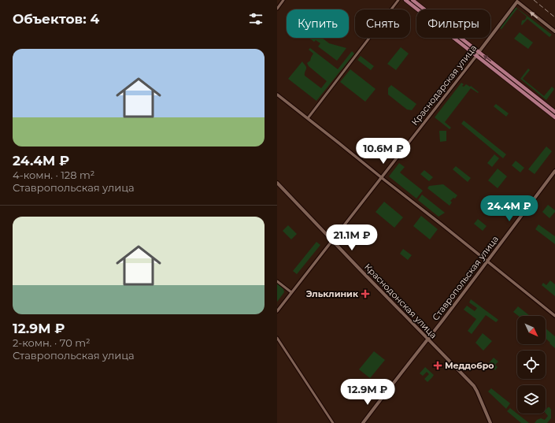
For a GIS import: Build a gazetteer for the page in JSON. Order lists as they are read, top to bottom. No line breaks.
{"streets":{"main road":["Краснодарская улица","Ставропольская улица","Краснодонская улица"]},"crossings":[["Краснодарская улица","Краснодонская улица"],["Ставропольская улица","Краснодонская улица"]],"places":{"health":["Эльклиник","Меддобро"]},"north":"bottom right","page":{"heading":"Объектов: 4","chip":["Купить","Снять","Фильтры"],"list":[{"name":"24.4M ₽","note":"4-комн. · 128 m² · Ставропольская улица"},{"name":"12.9M ₽","note":"2-комн. · 70 m² · Ставропольская улица"}],"price":["10.6M ₽","24.4M ₽","21.1M ₽","12.9M ₽"]}}
